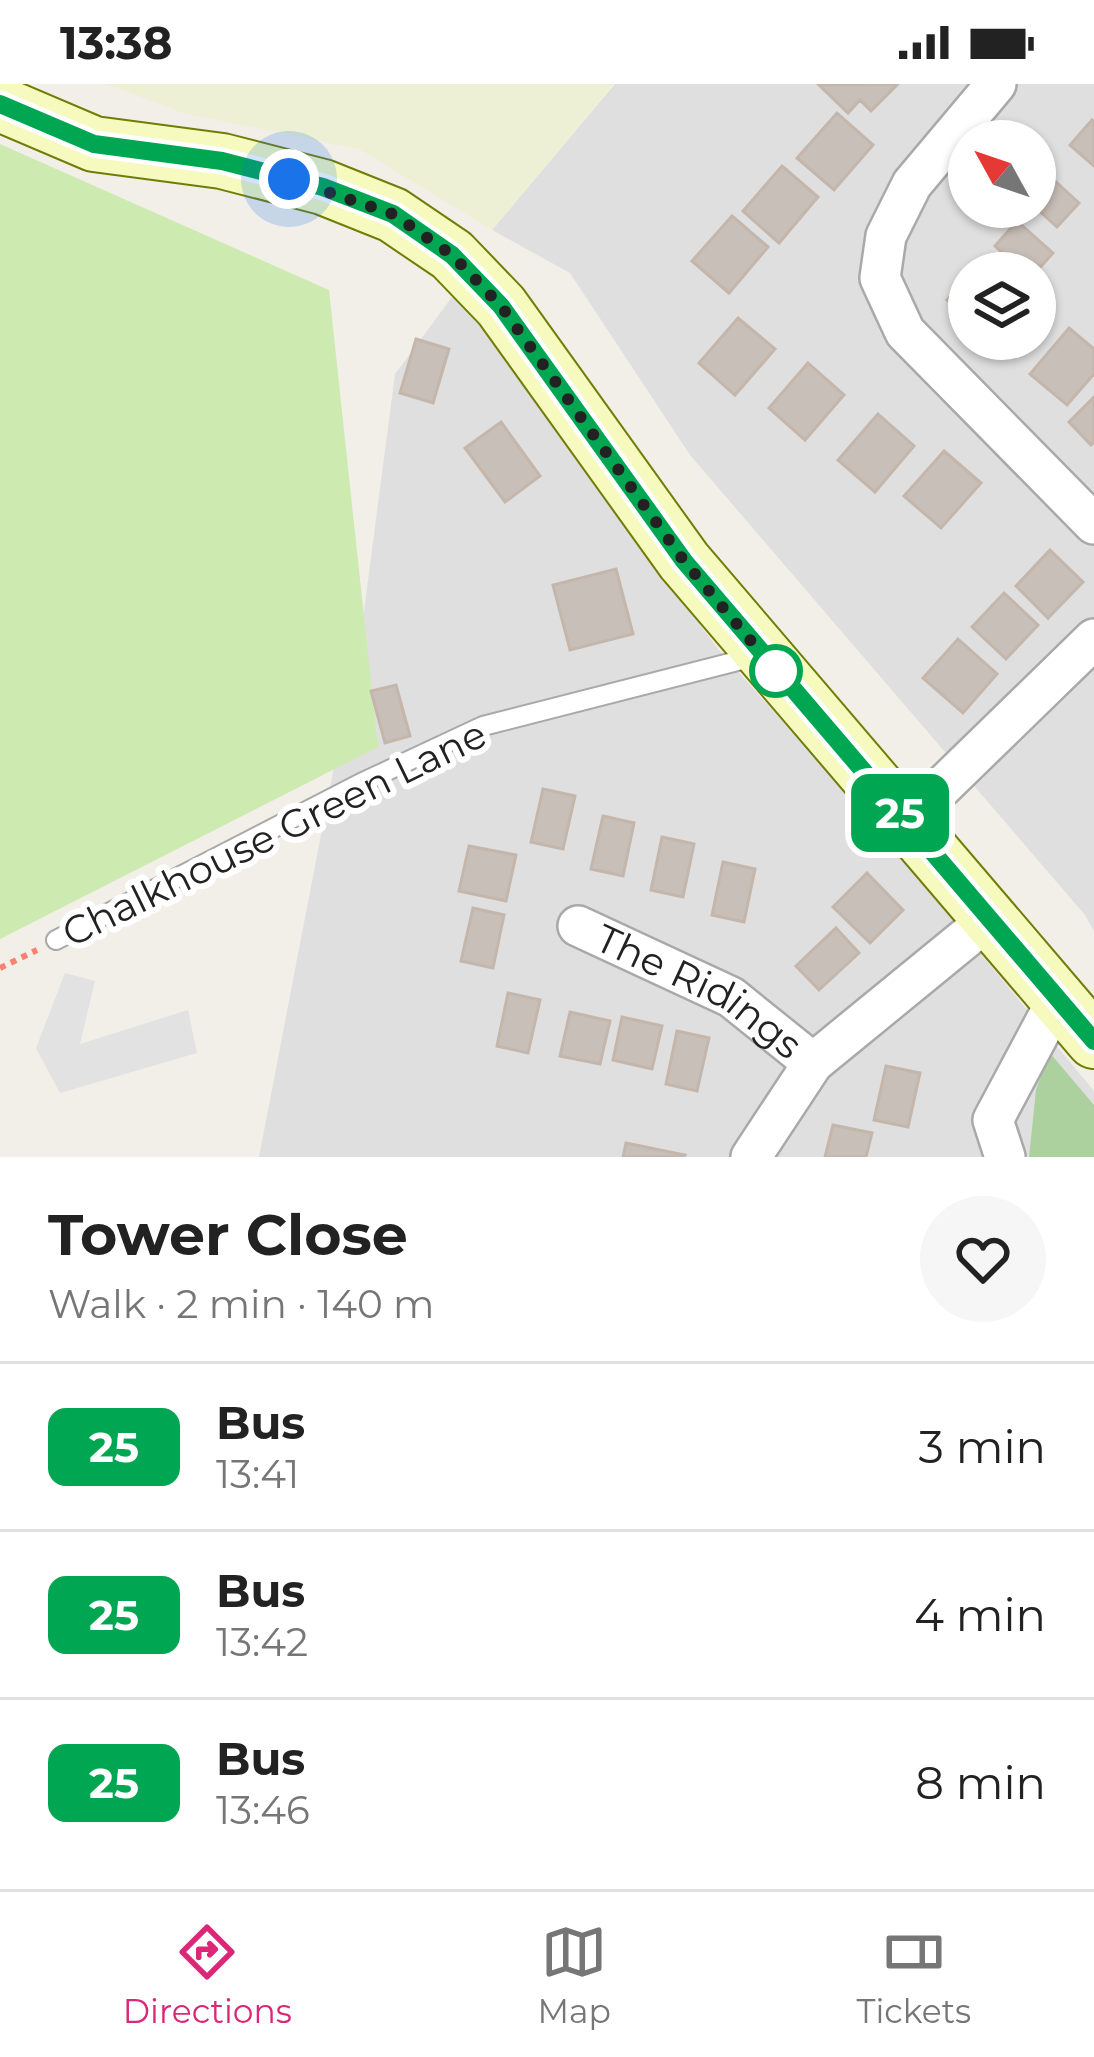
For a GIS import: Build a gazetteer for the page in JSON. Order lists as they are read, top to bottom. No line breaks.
{"streets":{"street":["The Ridings"],"lane":["Chalkhouse Green Lane"]},"lines":["bus line 25"],"north":"top left","page":{"status":"13:38","on_map":"25","heading":["Tower Close","Walk · 2 min · 140 m"],"list":[{"mark":"25","name":"Bus","note":"13:41","value":"3 min"},{"mark":"25","name":"Bus","note":"13:42","value":"4 min"},{"mark":"25","name":"Bus","note":"13:46","value":"8 min"}],"tabs":["Directions","Map","Tickets"]}}
